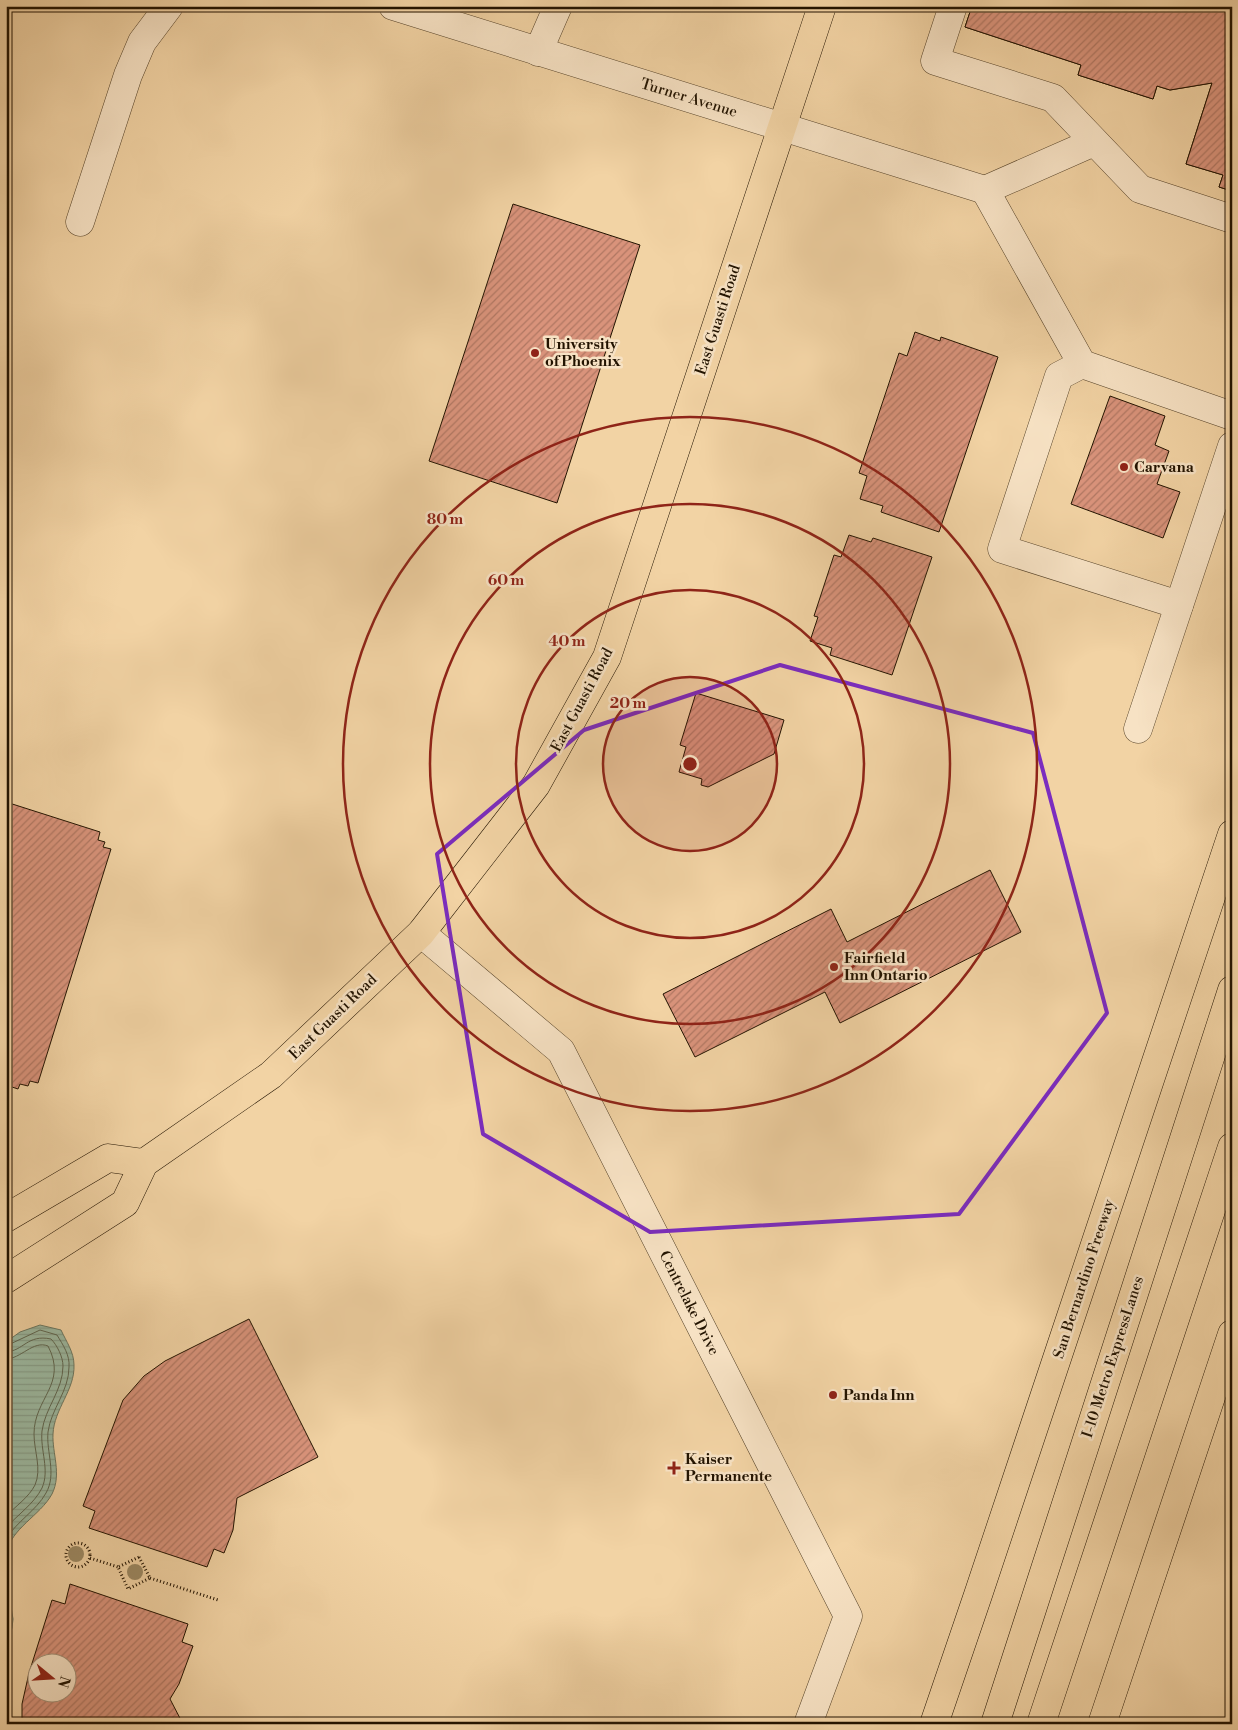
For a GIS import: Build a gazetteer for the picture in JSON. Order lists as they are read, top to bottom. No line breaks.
{"streets":{"main road":["East Guasti Road","San Bernardino Freeway","I-10 Metro ExpressLanes"],"street":["Turner Avenue","Centrelake Drive"]},"crossings":[["Turner Avenue","East Guasti Road"],["East Guasti Road","Centrelake Drive"]],"places":{"other":["University of Phoenix","Carvana","Fairfield Inn Ontario","Panda Inn"],"health":["Kaiser Permanente"]},"north":"right","rings":["80 m","60 m","40 m","20 m"]}
